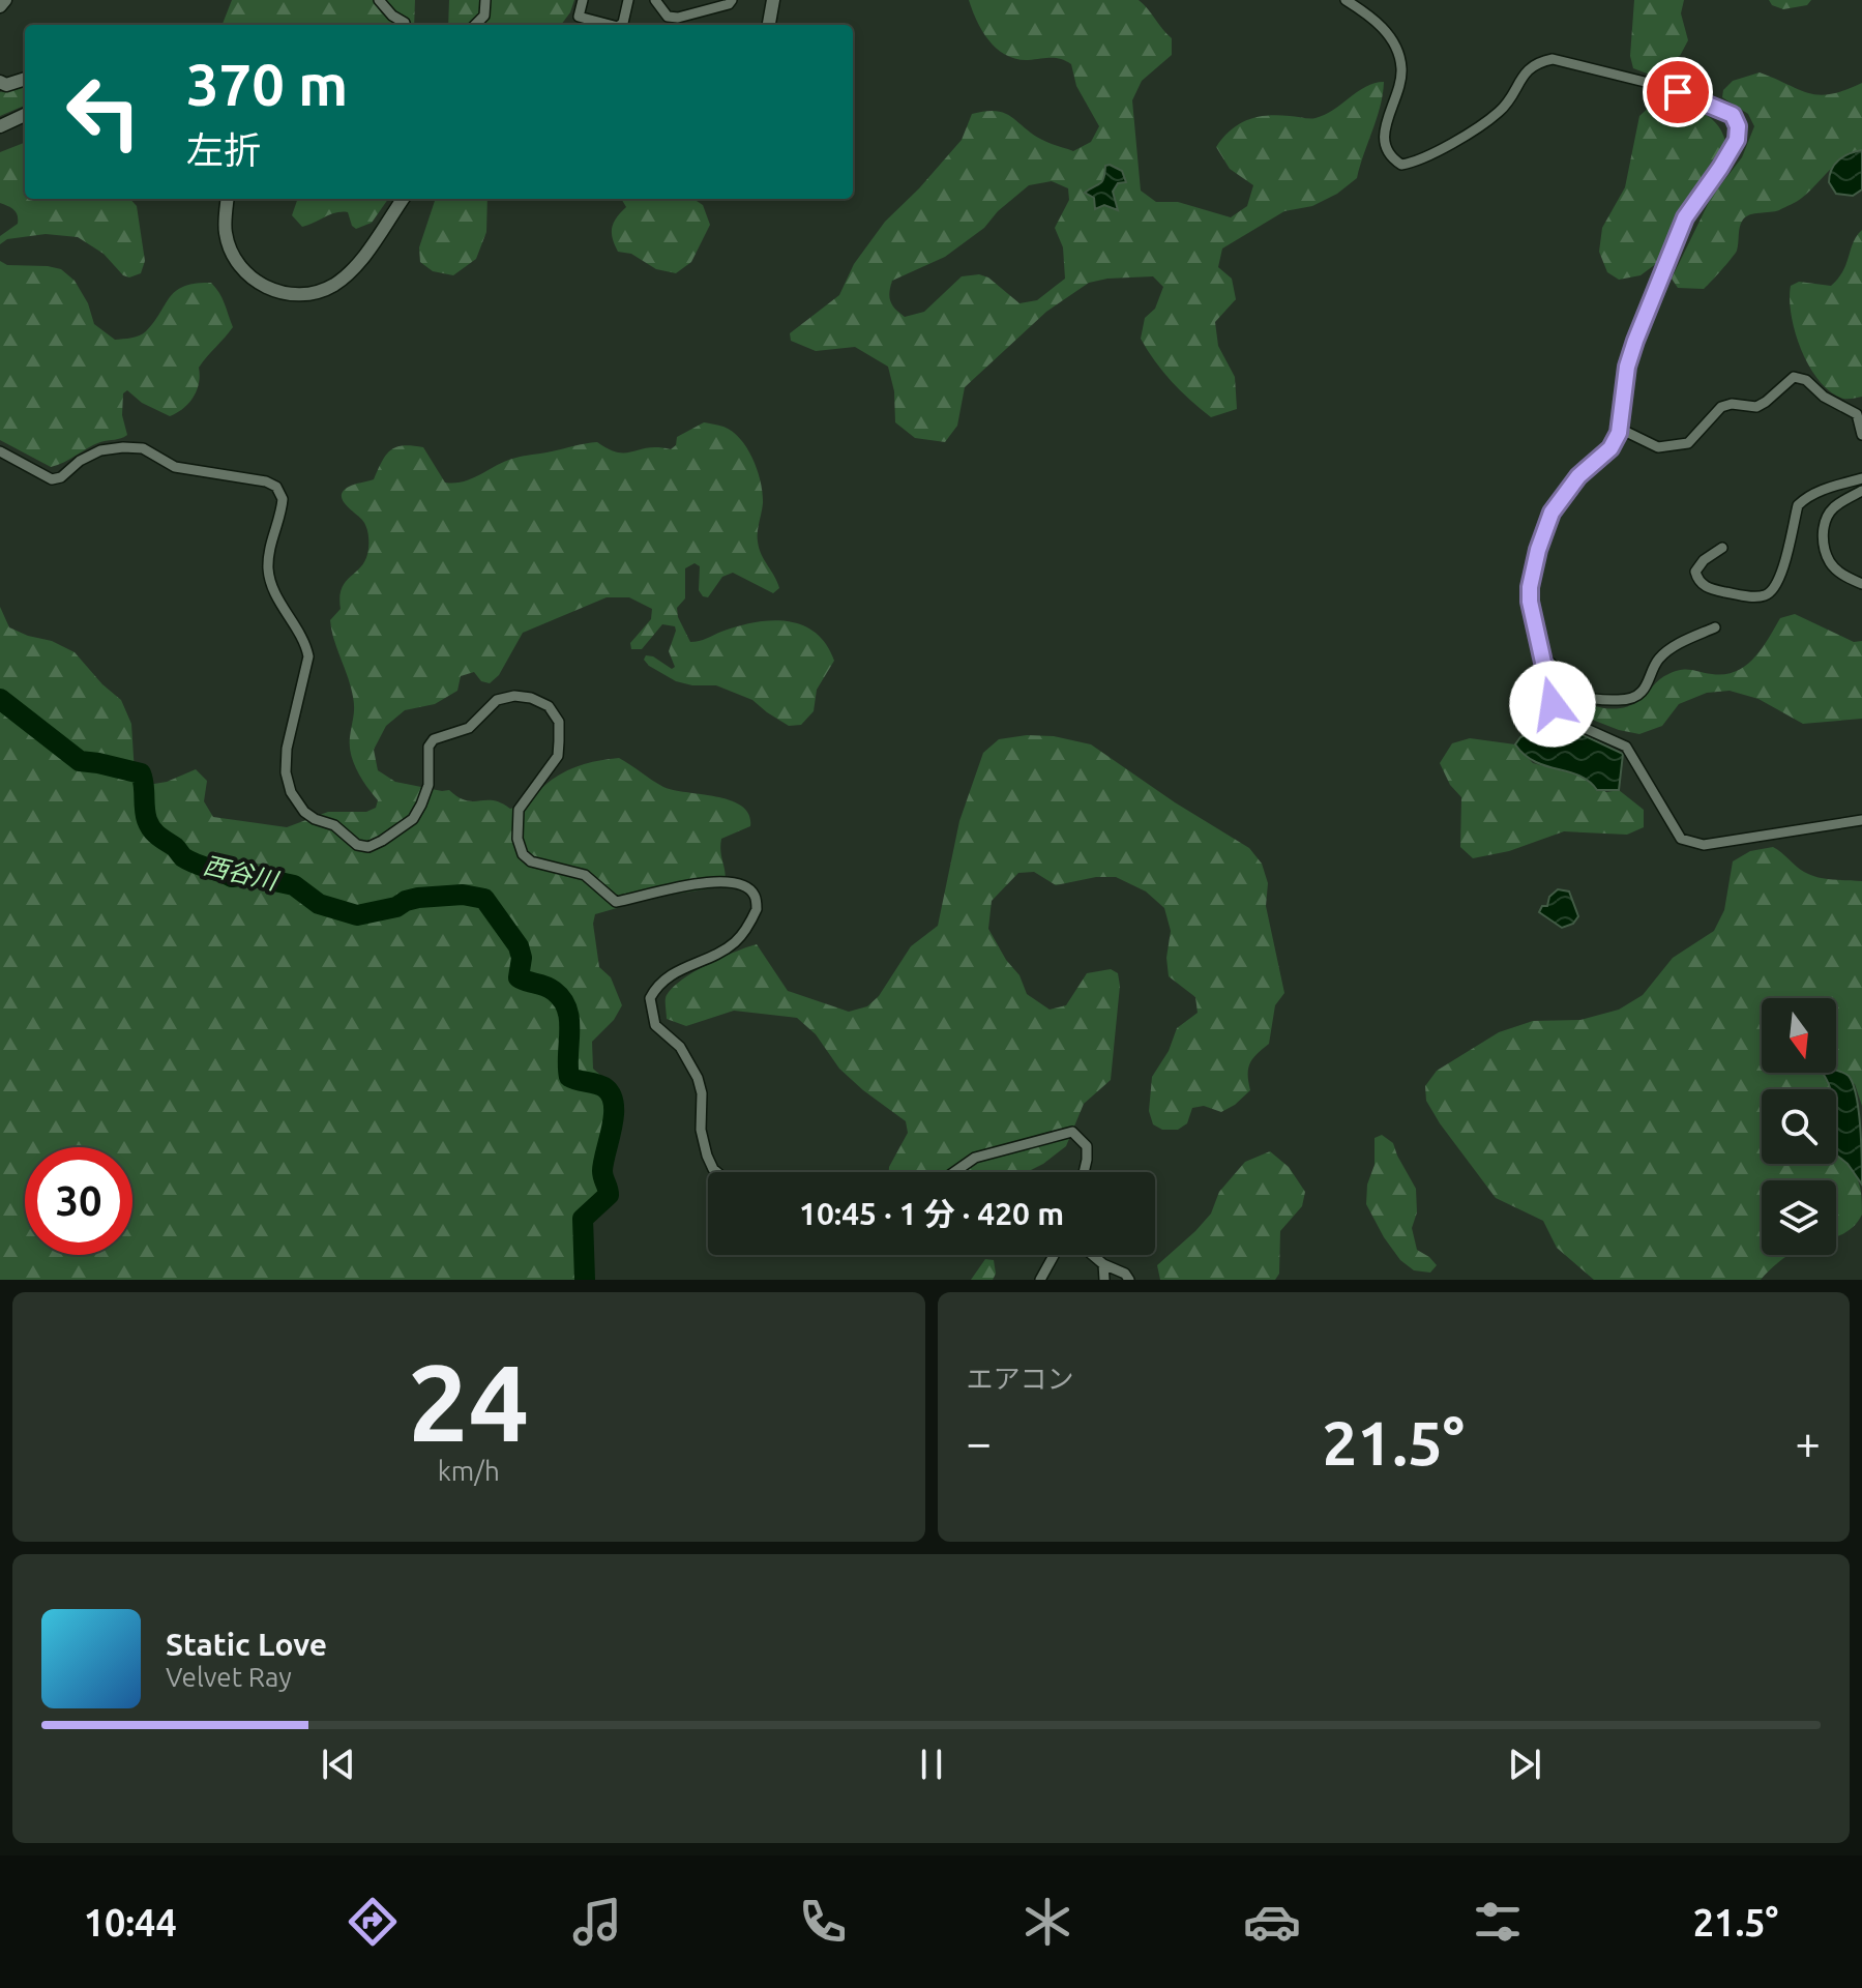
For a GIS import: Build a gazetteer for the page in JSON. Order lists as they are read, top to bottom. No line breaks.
{"water":["西谷川"],"north":"bottom","page":{"turn":["370 m","左折"],"limit":"30","trip":"10:45 · 1 分 · 420 m","tile":[["24","km/h"],"エアコン"],"heat":["−","21.5°","+"],"song":["Static Love","Velvet Ray"],"tabs":["10:44","21.5°"]}}
